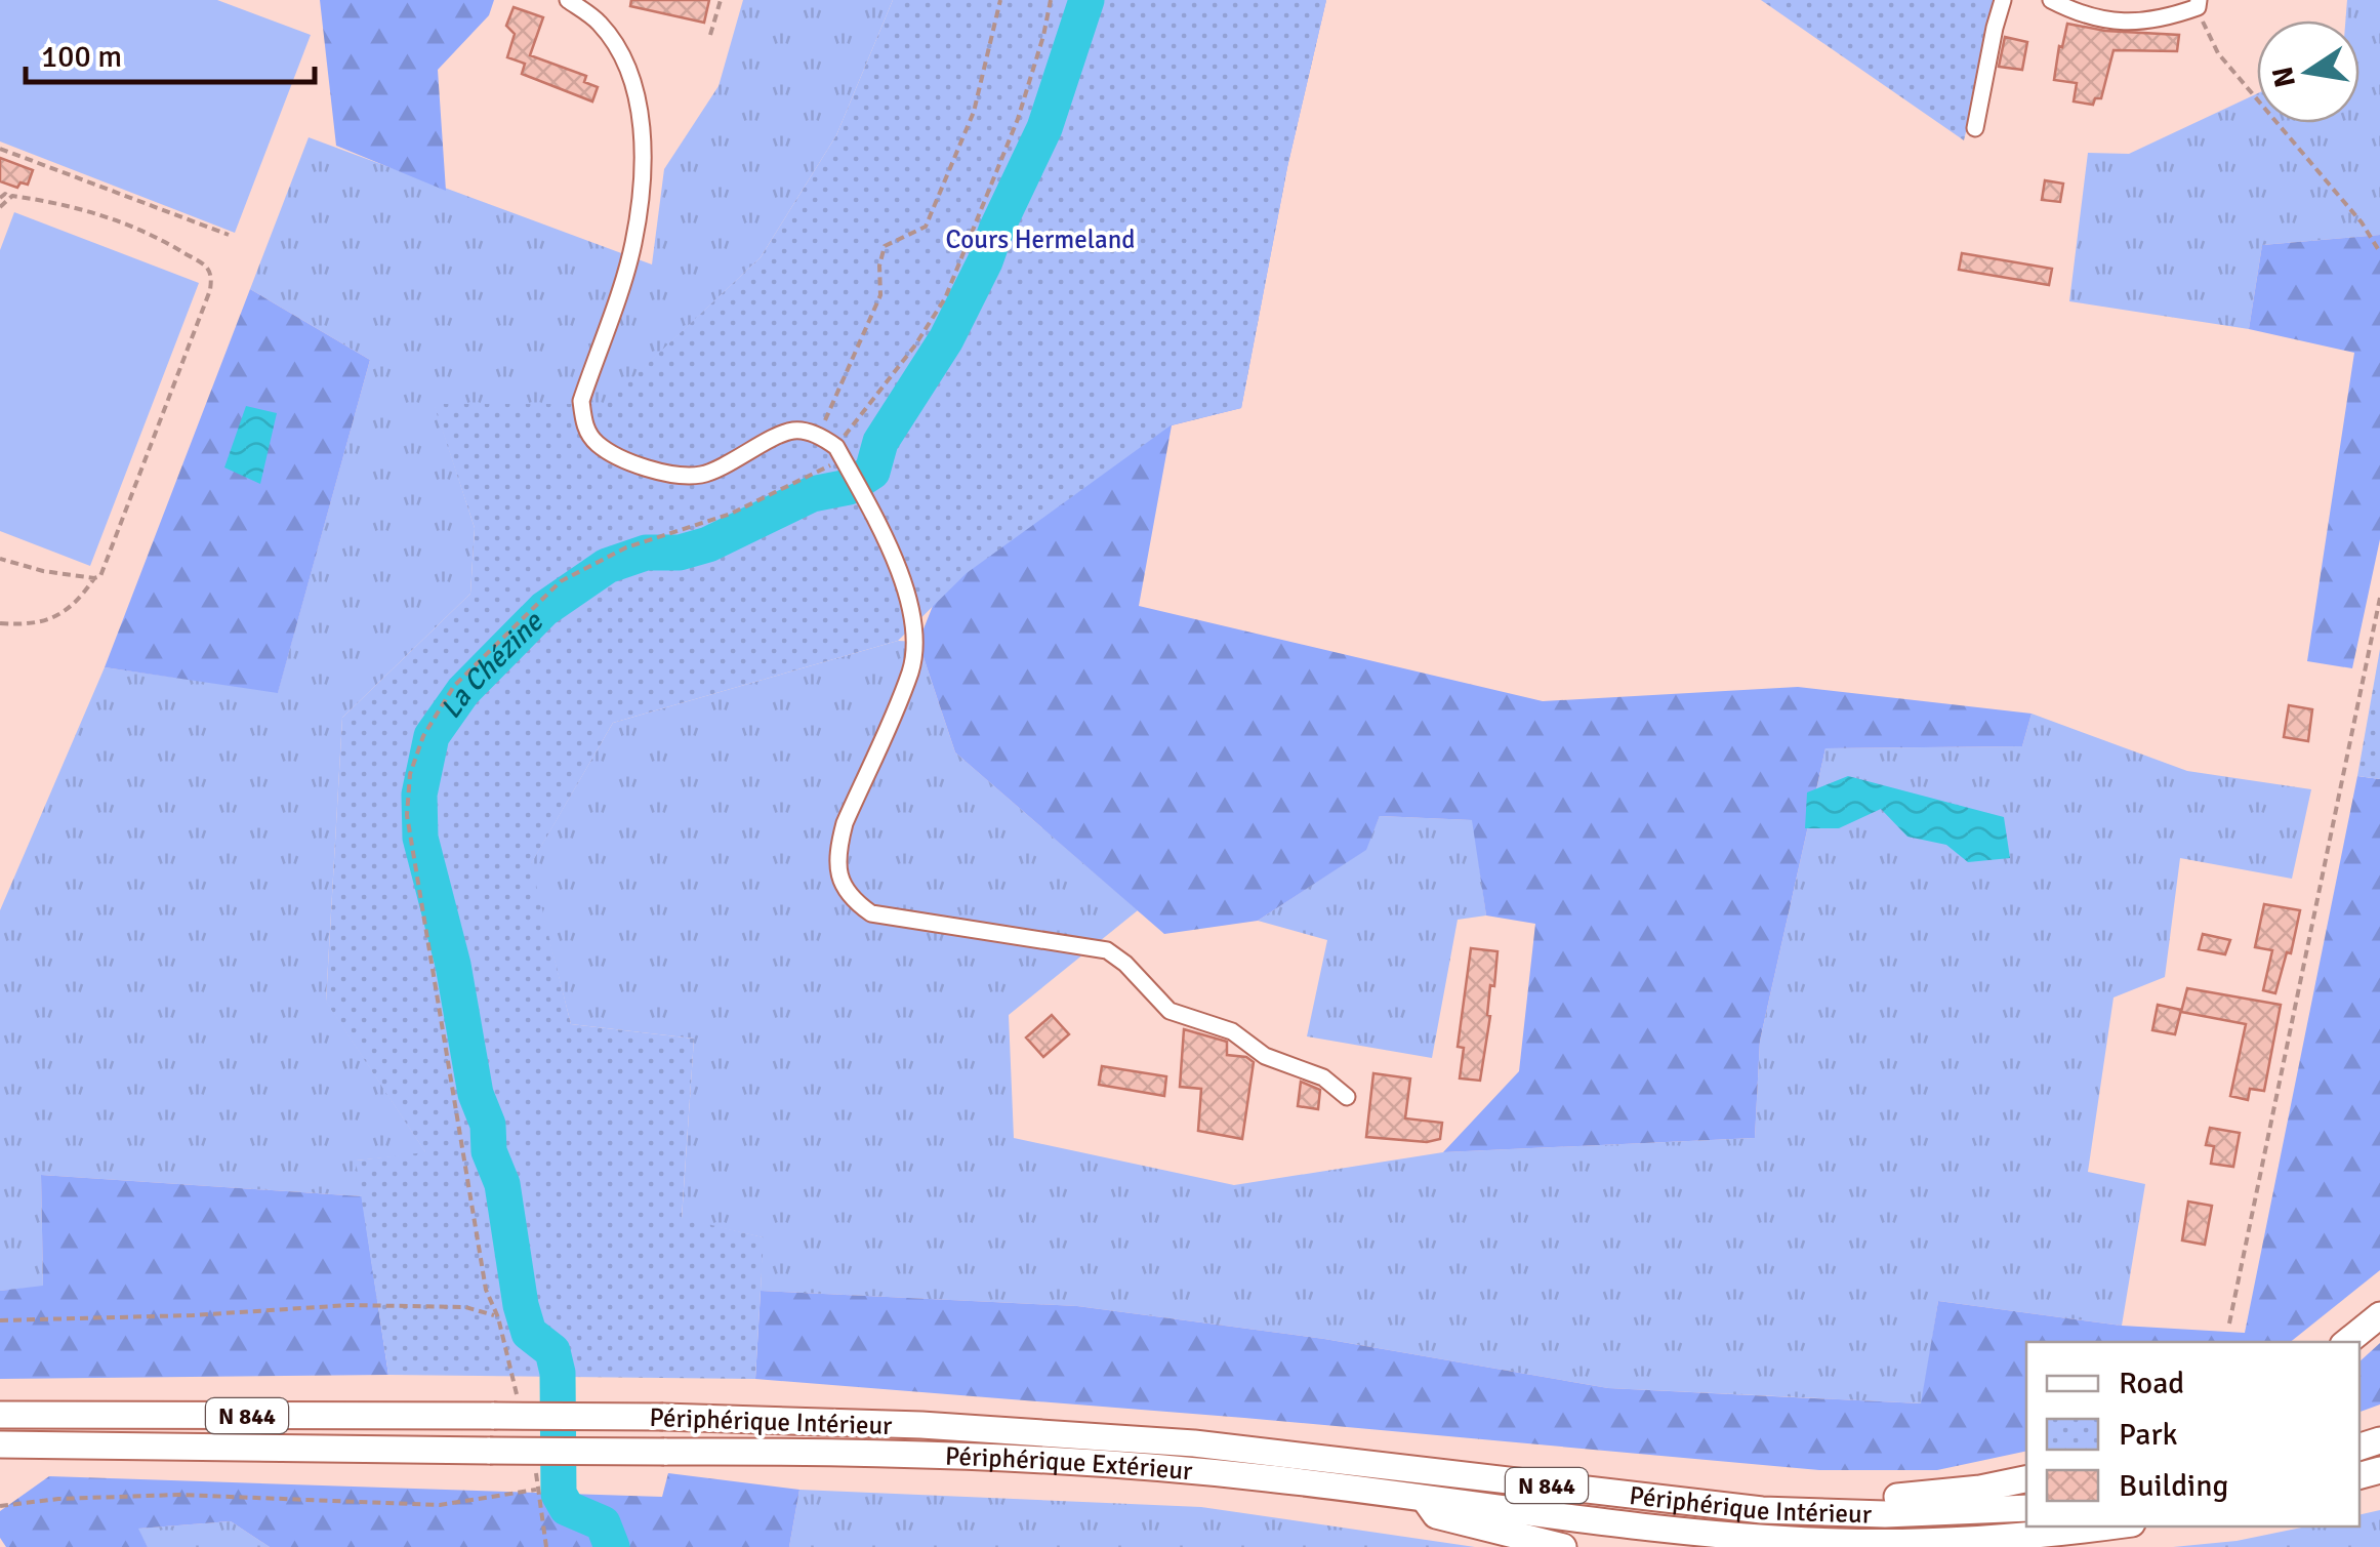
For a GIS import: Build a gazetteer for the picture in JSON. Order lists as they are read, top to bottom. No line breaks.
{"streets":{"highway":["N 844","Périphérique Intérieur","Périphérique Extérieur"]},"water":["La Chézine"],"parks":["Cours Hermeland"],"legend":["Road","Park","Building"],"scale_bar":"100 m","north":"left"}
